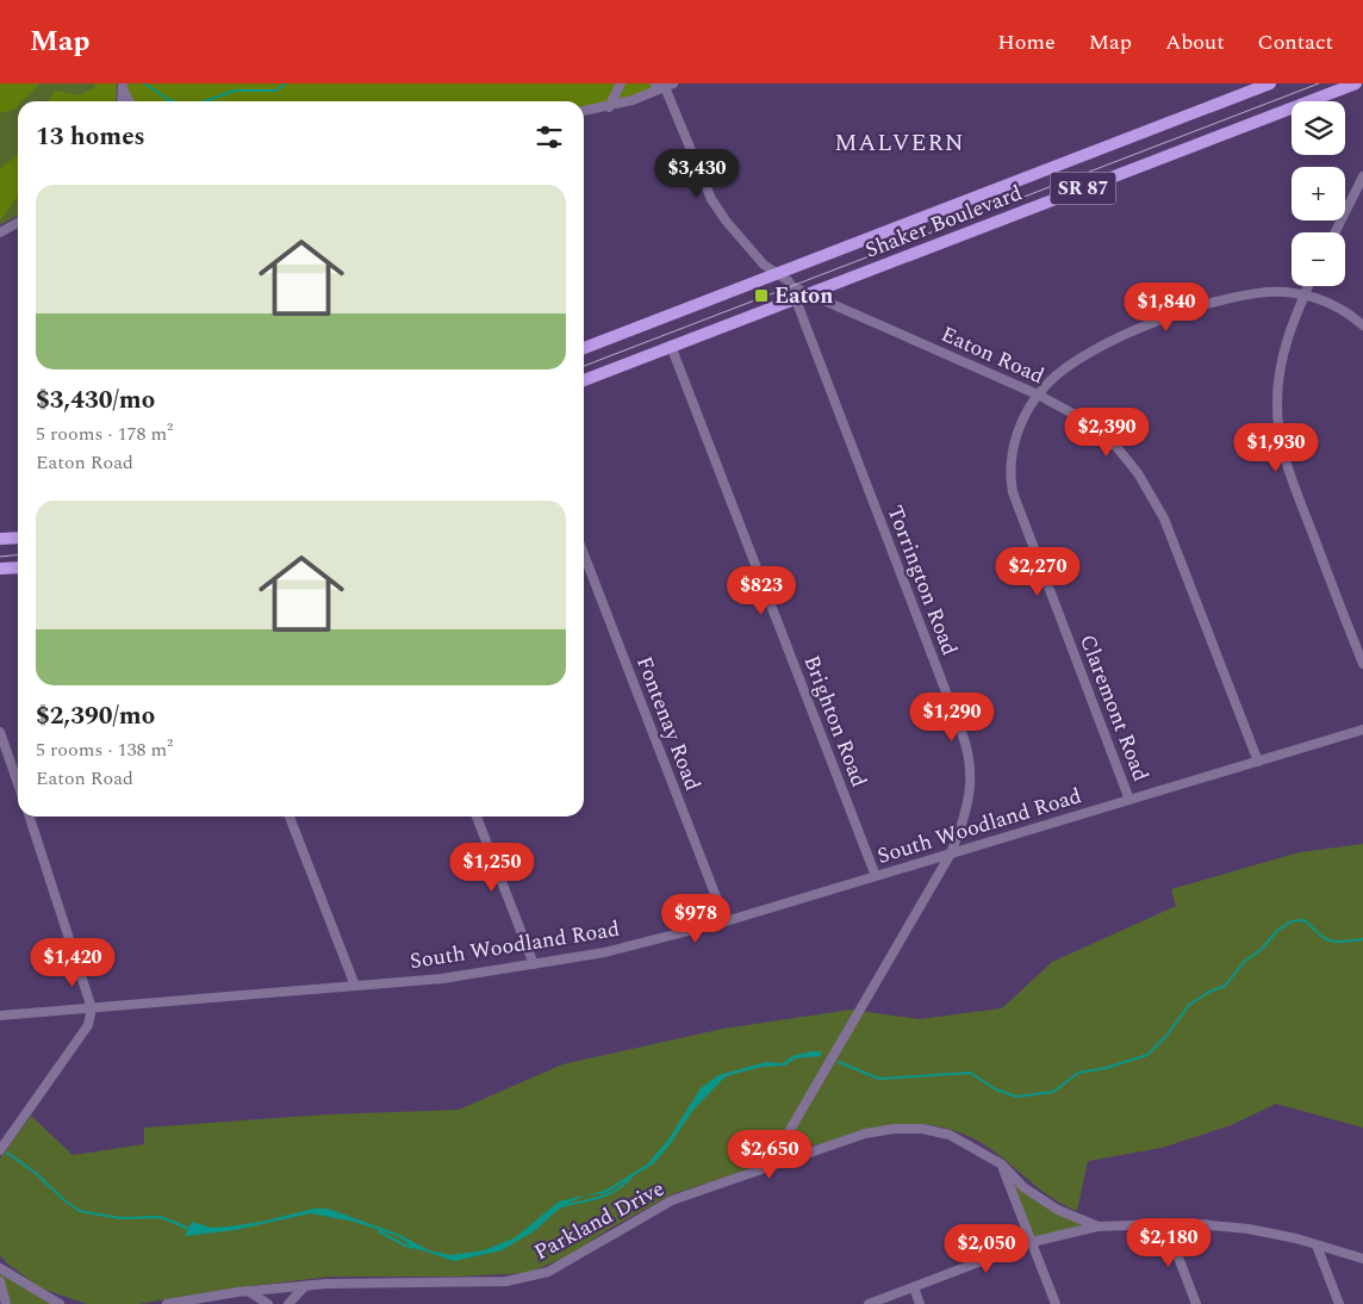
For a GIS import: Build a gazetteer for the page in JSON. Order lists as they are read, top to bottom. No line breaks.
{"streets":{"main road":["SR 87","Shaker Boulevard"],"street":["Eaton Road","Torrington Road","Claremont Road","Brighton Road","Fontenay Road","South Woodland Road","Parkland Drive"]},"crossings":[["Shaker Boulevard","Eaton Road"],["Shaker Boulevard","Torrington Road"],["Shaker Boulevard","Brighton Road"],["Eaton Road","Torrington Road"],["Eaton Road","Claremont Road"],["Eaton Road","South Woodland Road"],["Torrington Road","South Woodland Road"],["Torrington Road","Parkland Drive"],["Claremont Road","South Woodland Road"],["Brighton Road","South Woodland Road"],["Fontenay Road","South Woodland Road"]],"districts":["MALVERN"],"places":{"transit":["Eaton"]},"page":{"header":"Map","nav":["Home","Map","About","Contact"],"map_buttons":["+","−"],"heading":"13 homes","price":["$3,430","$1,840","$2,390","$1,930","$2,270","$823","$1,290","$1,250","$978","$1,420","$2,650","$2,180","$2,050"],"list":[{"name":"$3,430/mo","note":"5 rooms · 178 m² · Eaton Road"},{"name":"$2,390/mo","note":"5 rooms · 138 m² · Eaton Road"}]}}
